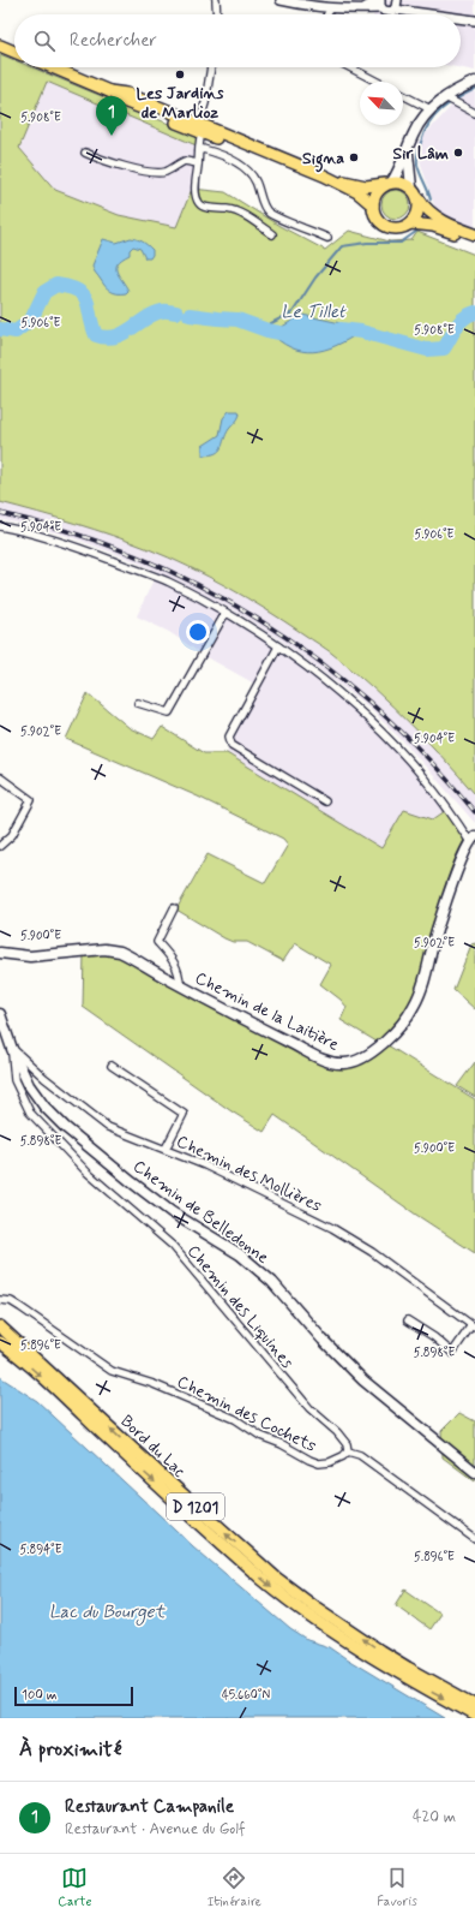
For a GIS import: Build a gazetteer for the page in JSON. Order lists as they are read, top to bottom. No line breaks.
{"streets":{"main road":["Chemin de la Laitière","Chemin de Belledonne","Bord du Lac","D 1201"],"street":["Chemin des Mollières","Chemin des Liquines","Chemin des Cochets"]},"crossings":[["Chemin des Mollières","Chemin de Belledonne"],["Chemin des Mollières","Chemin des Liquines"],["Chemin de Belledonne","Chemin des Liquines"],["Chemin des Liquines","Chemin des Cochets"],["Bord du Lac","D 1201"]],"water":["Le Tillet","Lac du Bourget"],"places":["Les Jardins de Marlioz","Sir Lâm","Signa"],"scale_bar":"100 m","north":"top left","page":{"search":"Rechercher","pins":"1","scale":"100 m","heading":"À proximité","list":[{"mark":"1","name":"Restaurant Campanile","note":"Restaurant · Avenue du Golf","value":"420 m"}],"nav":["Carte","Itinéraire","Favoris"]},"coordinates":["5.908°E","5.906°E","5.904°E","5.902°E","5.900°E","5.898°E","5.896°E","5.894°E","45.660°N"]}
